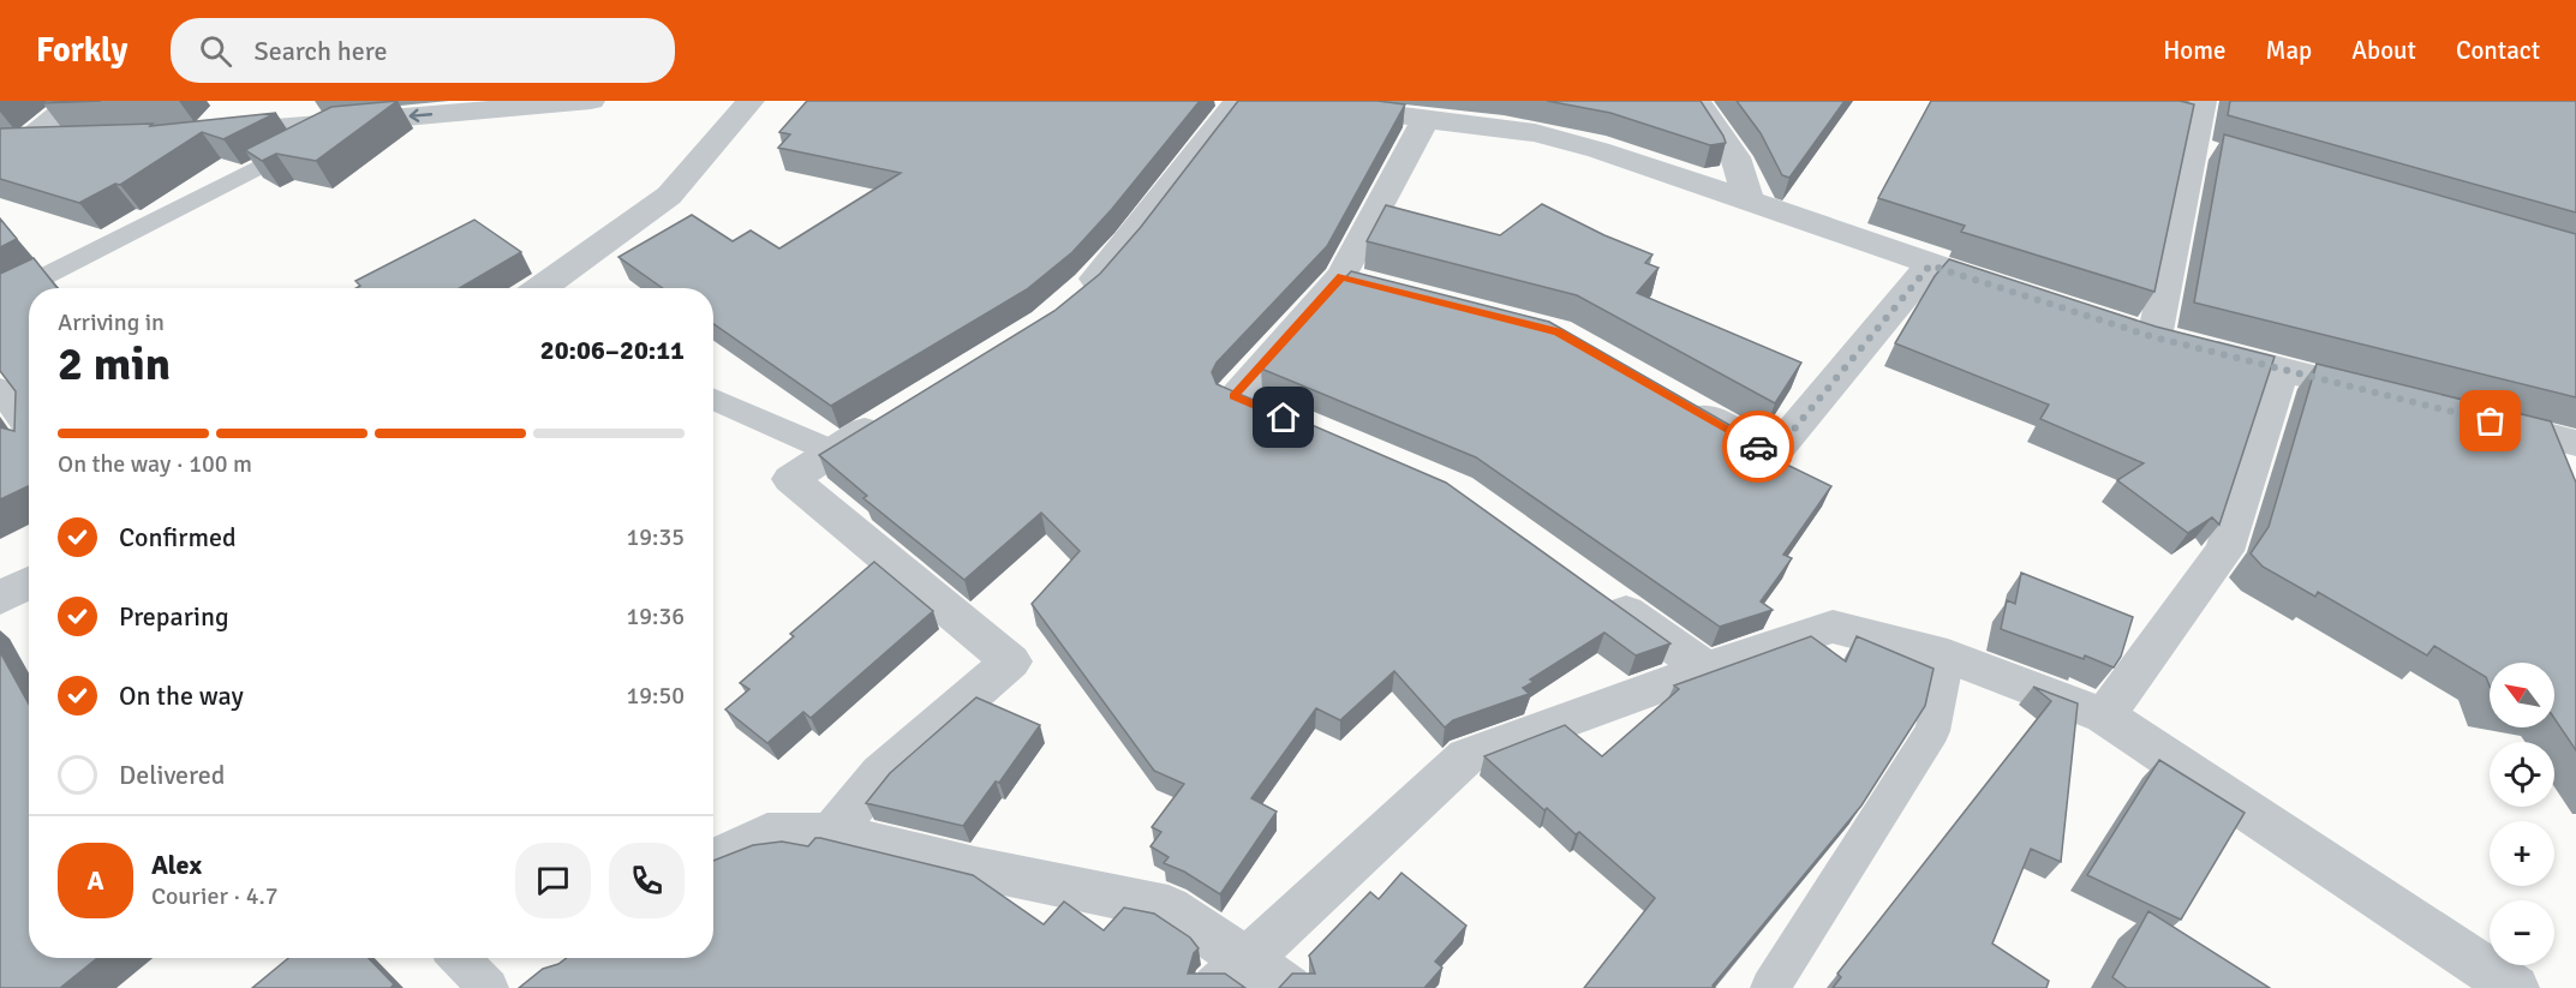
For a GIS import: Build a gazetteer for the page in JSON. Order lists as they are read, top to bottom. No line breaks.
{"north":"top left","page":{"header":"Forkly","search":"Search here","nav":["Home","Map","About","Contact"],"heading":["2 min","Arriving in","20:06–20:11"],"panel":["Alex","Courier · 4.7"],"bar":"On the way · 100 m","list":[["Confirmed","19:35"],["Preparing","19:36"],["On the way","19:50"],"Delivered"],"map_buttons":["+","−"],"round":"A"}}
